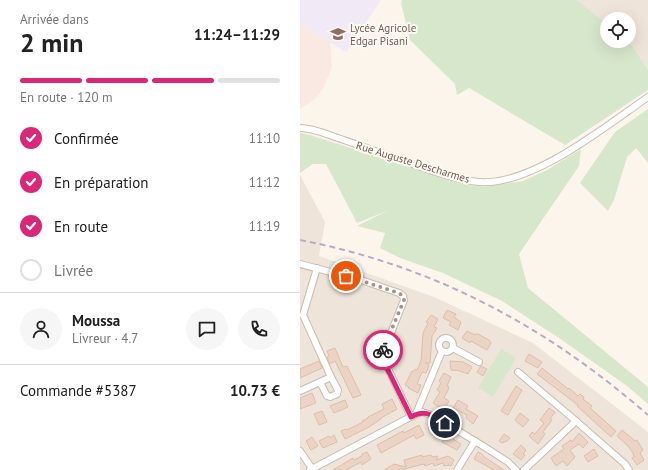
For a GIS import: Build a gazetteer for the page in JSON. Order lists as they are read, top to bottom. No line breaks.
{"streets":{"street":["Rue Auguste Descharmes"]},"places":{"school or university":["Lycée Agricole Edgar Pisani"]},"page":{"heading":["2 min","Arrivée dans","11:24–11:29"],"panel":["Moussa","Livreur · 4.7","Commande #5387","10.73 €"],"bar":"En route · 120 m","list":[["Confirmée","11:10"],["En préparation","11:12"],["En route","11:19"],"Livrée"]}}
